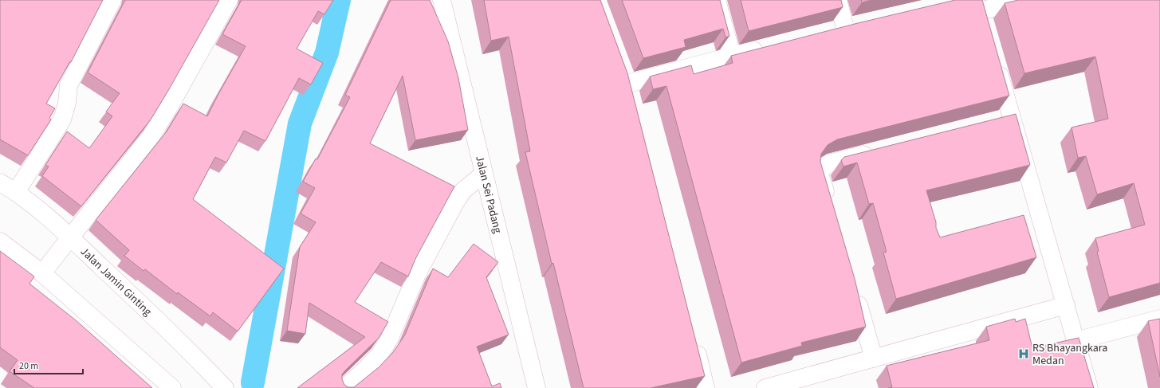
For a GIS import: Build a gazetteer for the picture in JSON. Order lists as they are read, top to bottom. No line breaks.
{"streets":{"street":["Jalan Sei Padang","Jalan Jamin Ginting"]},"places":{"hospital":["RS Bhayangkara Medan"]},"scale_bar":"20 m"}
